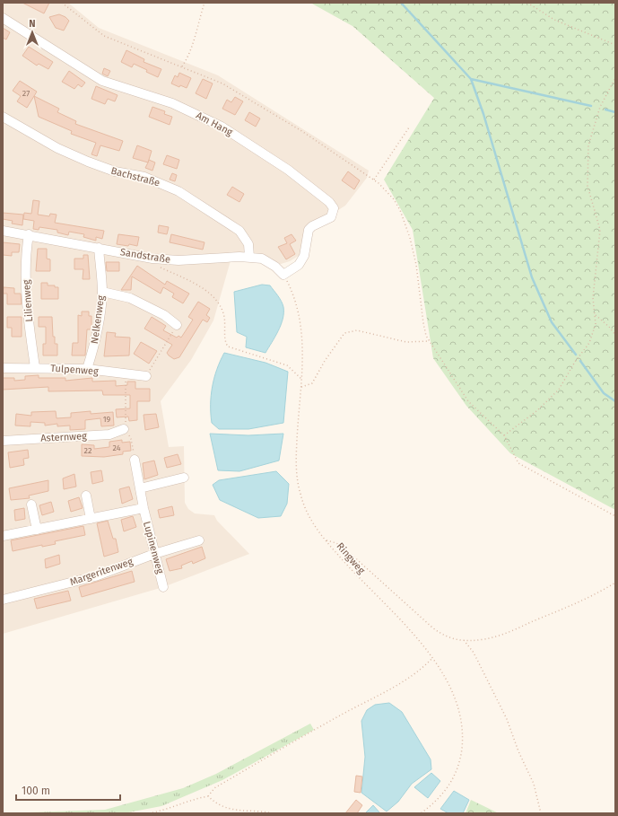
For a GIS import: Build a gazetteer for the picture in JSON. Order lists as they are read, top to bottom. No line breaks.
{"streets":{"street":["Am Hang","Bachstraße","Sandstraße","Lilienweg","Nelkenweg","Tulpenweg","Asternweg","Lupinenweg","Margeritenweg"],"path":["Ringweg"]},"crossings":[["Am Hang","Sandstraße"],["Am Hang","Ringweg"],["Bachstraße","Sandstraße"],["Sandstraße","Lilienweg"],["Sandstraße","Nelkenweg"],["Sandstraße","Ringweg"],["Lilienweg","Tulpenweg"],["Nelkenweg","Tulpenweg"],["Lupinenweg","Margeritenweg"]],"house_numbers":["27","19","24","22"],"scale_bar":"100 m","north":"top"}
